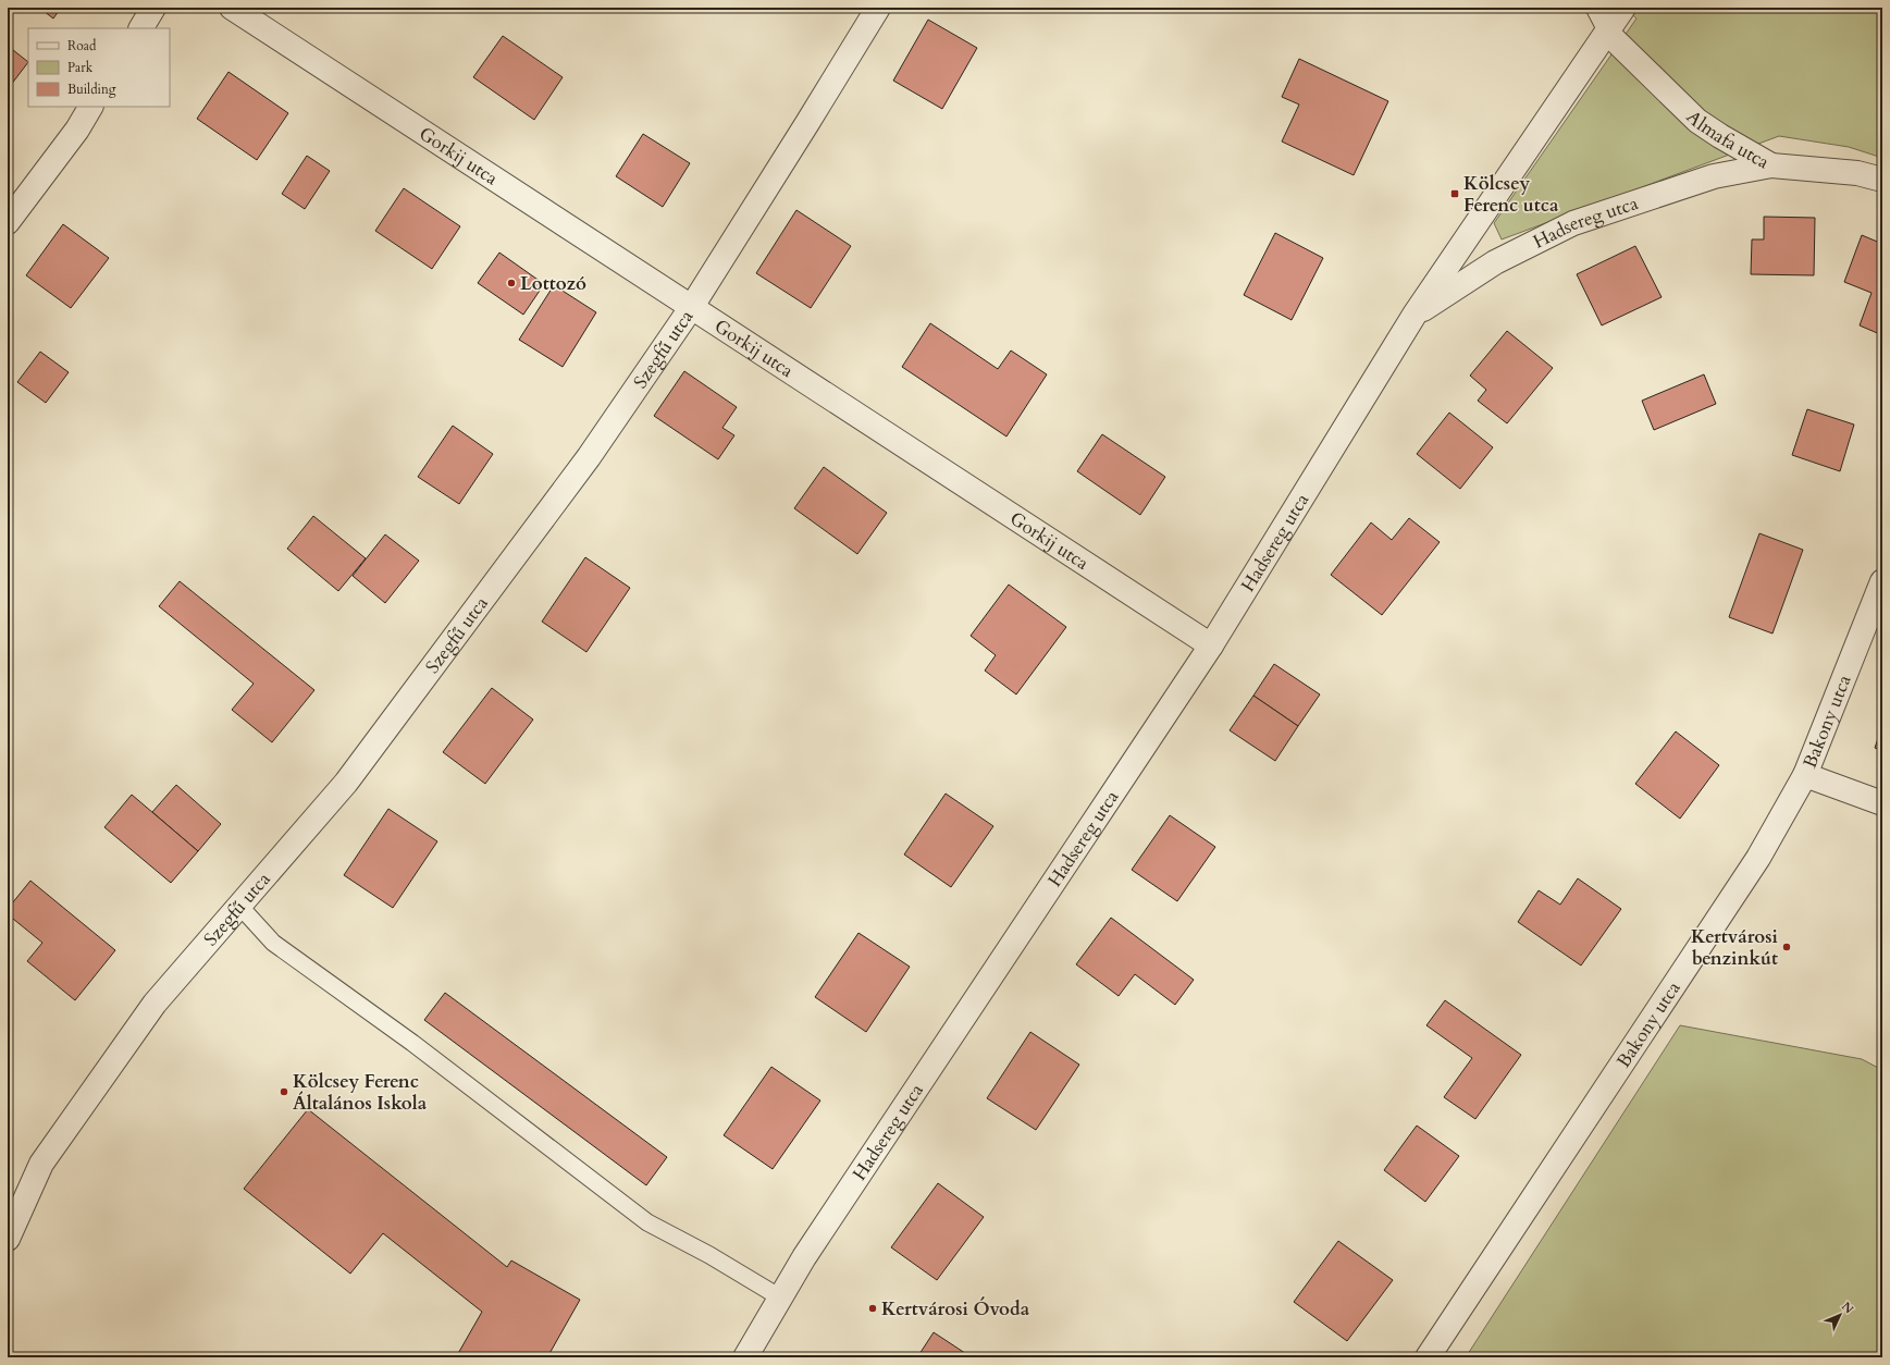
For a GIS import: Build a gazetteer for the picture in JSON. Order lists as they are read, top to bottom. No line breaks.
{"streets":{"street":["Almafa utca","Gorkij utca","Hadsereg utca","Szegfű utca","Bakony utca"]},"crossings":[["Almafa utca","Hadsereg utca"],["Gorkij utca","Hadsereg utca"],["Gorkij utca","Szegfű utca"]],"places":{"transit":["Kölcsey Ferenc utca"],"other":["Lottozó","Kertvárosi benzinkút","Kölcsey Ferenc Általános Iskola","Kertvárosi Óvoda"]},"legend":["Road","Park","Building"],"north":"top right"}
